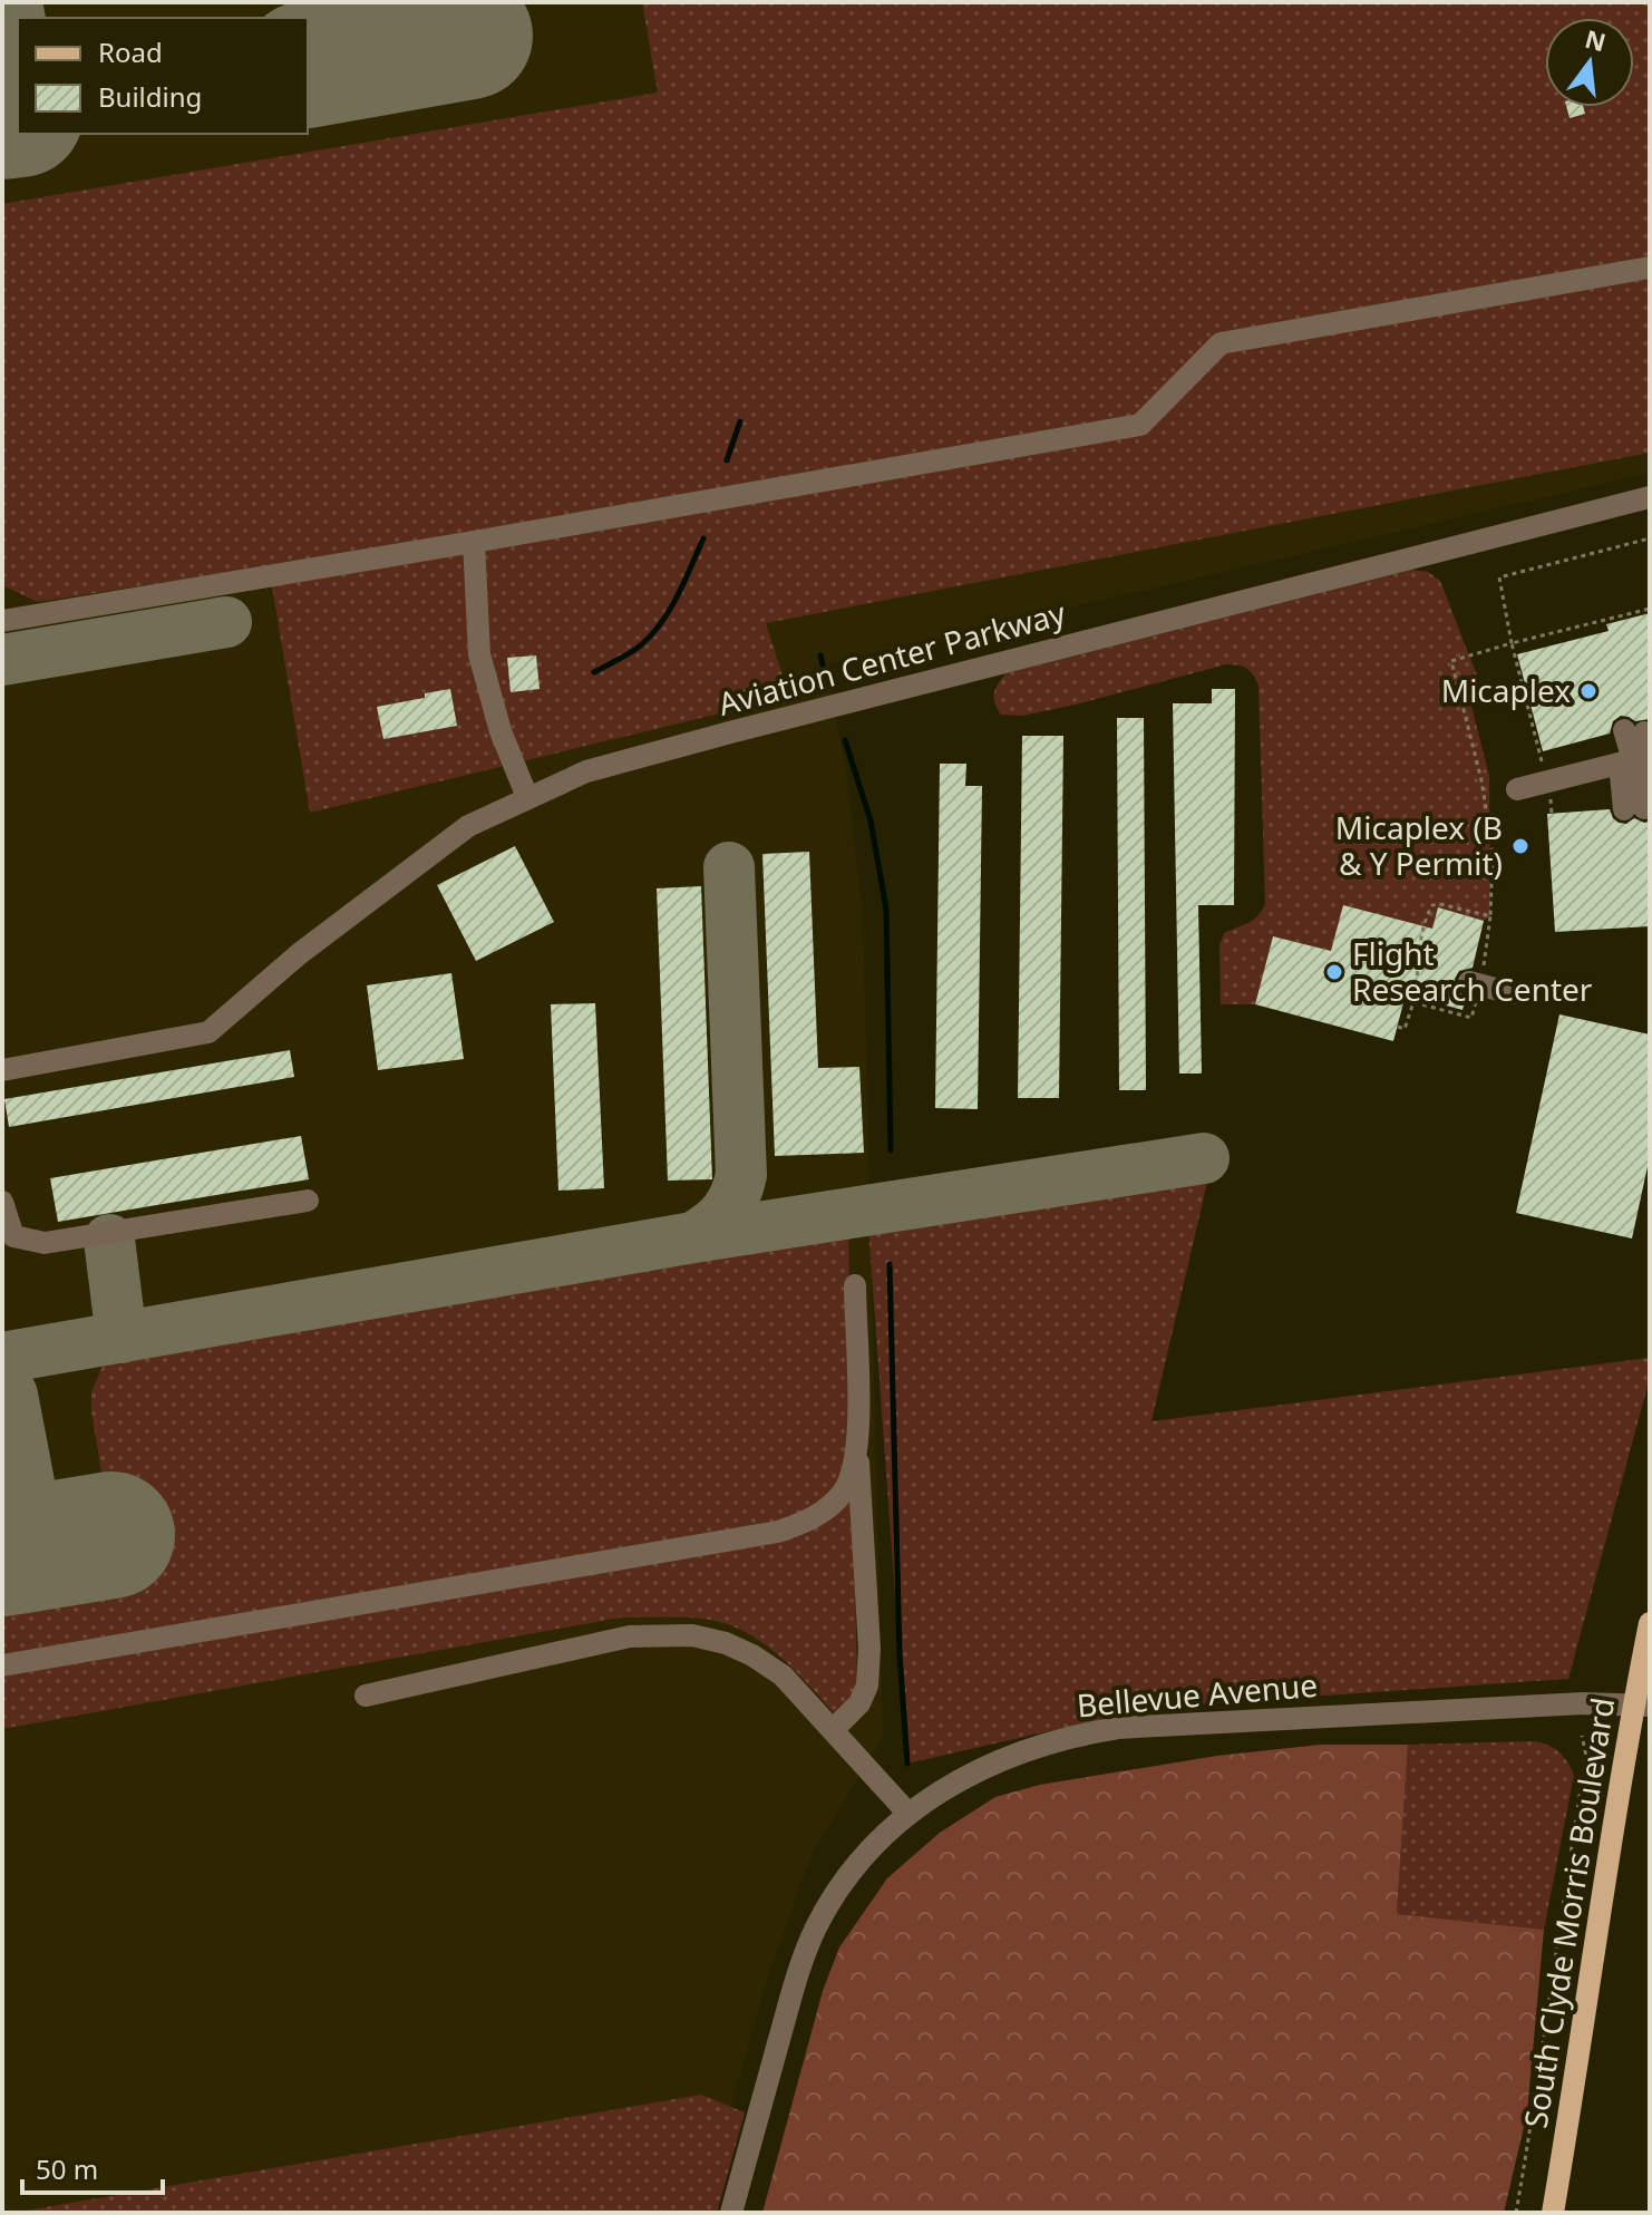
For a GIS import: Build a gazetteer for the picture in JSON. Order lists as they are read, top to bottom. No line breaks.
{"streets":{"main road":["South Clyde Morris Boulevard"],"street":["Aviation Center Parkway","Bellevue Avenue"]},"crossings":[["Bellevue Avenue","South Clyde Morris Boulevard"]],"places":["Micaplex","Micaplex (B & Y Permit)","Flight Research Center"],"legend":["Road","Building"],"scale_bar":"50 m","north":"top"}
